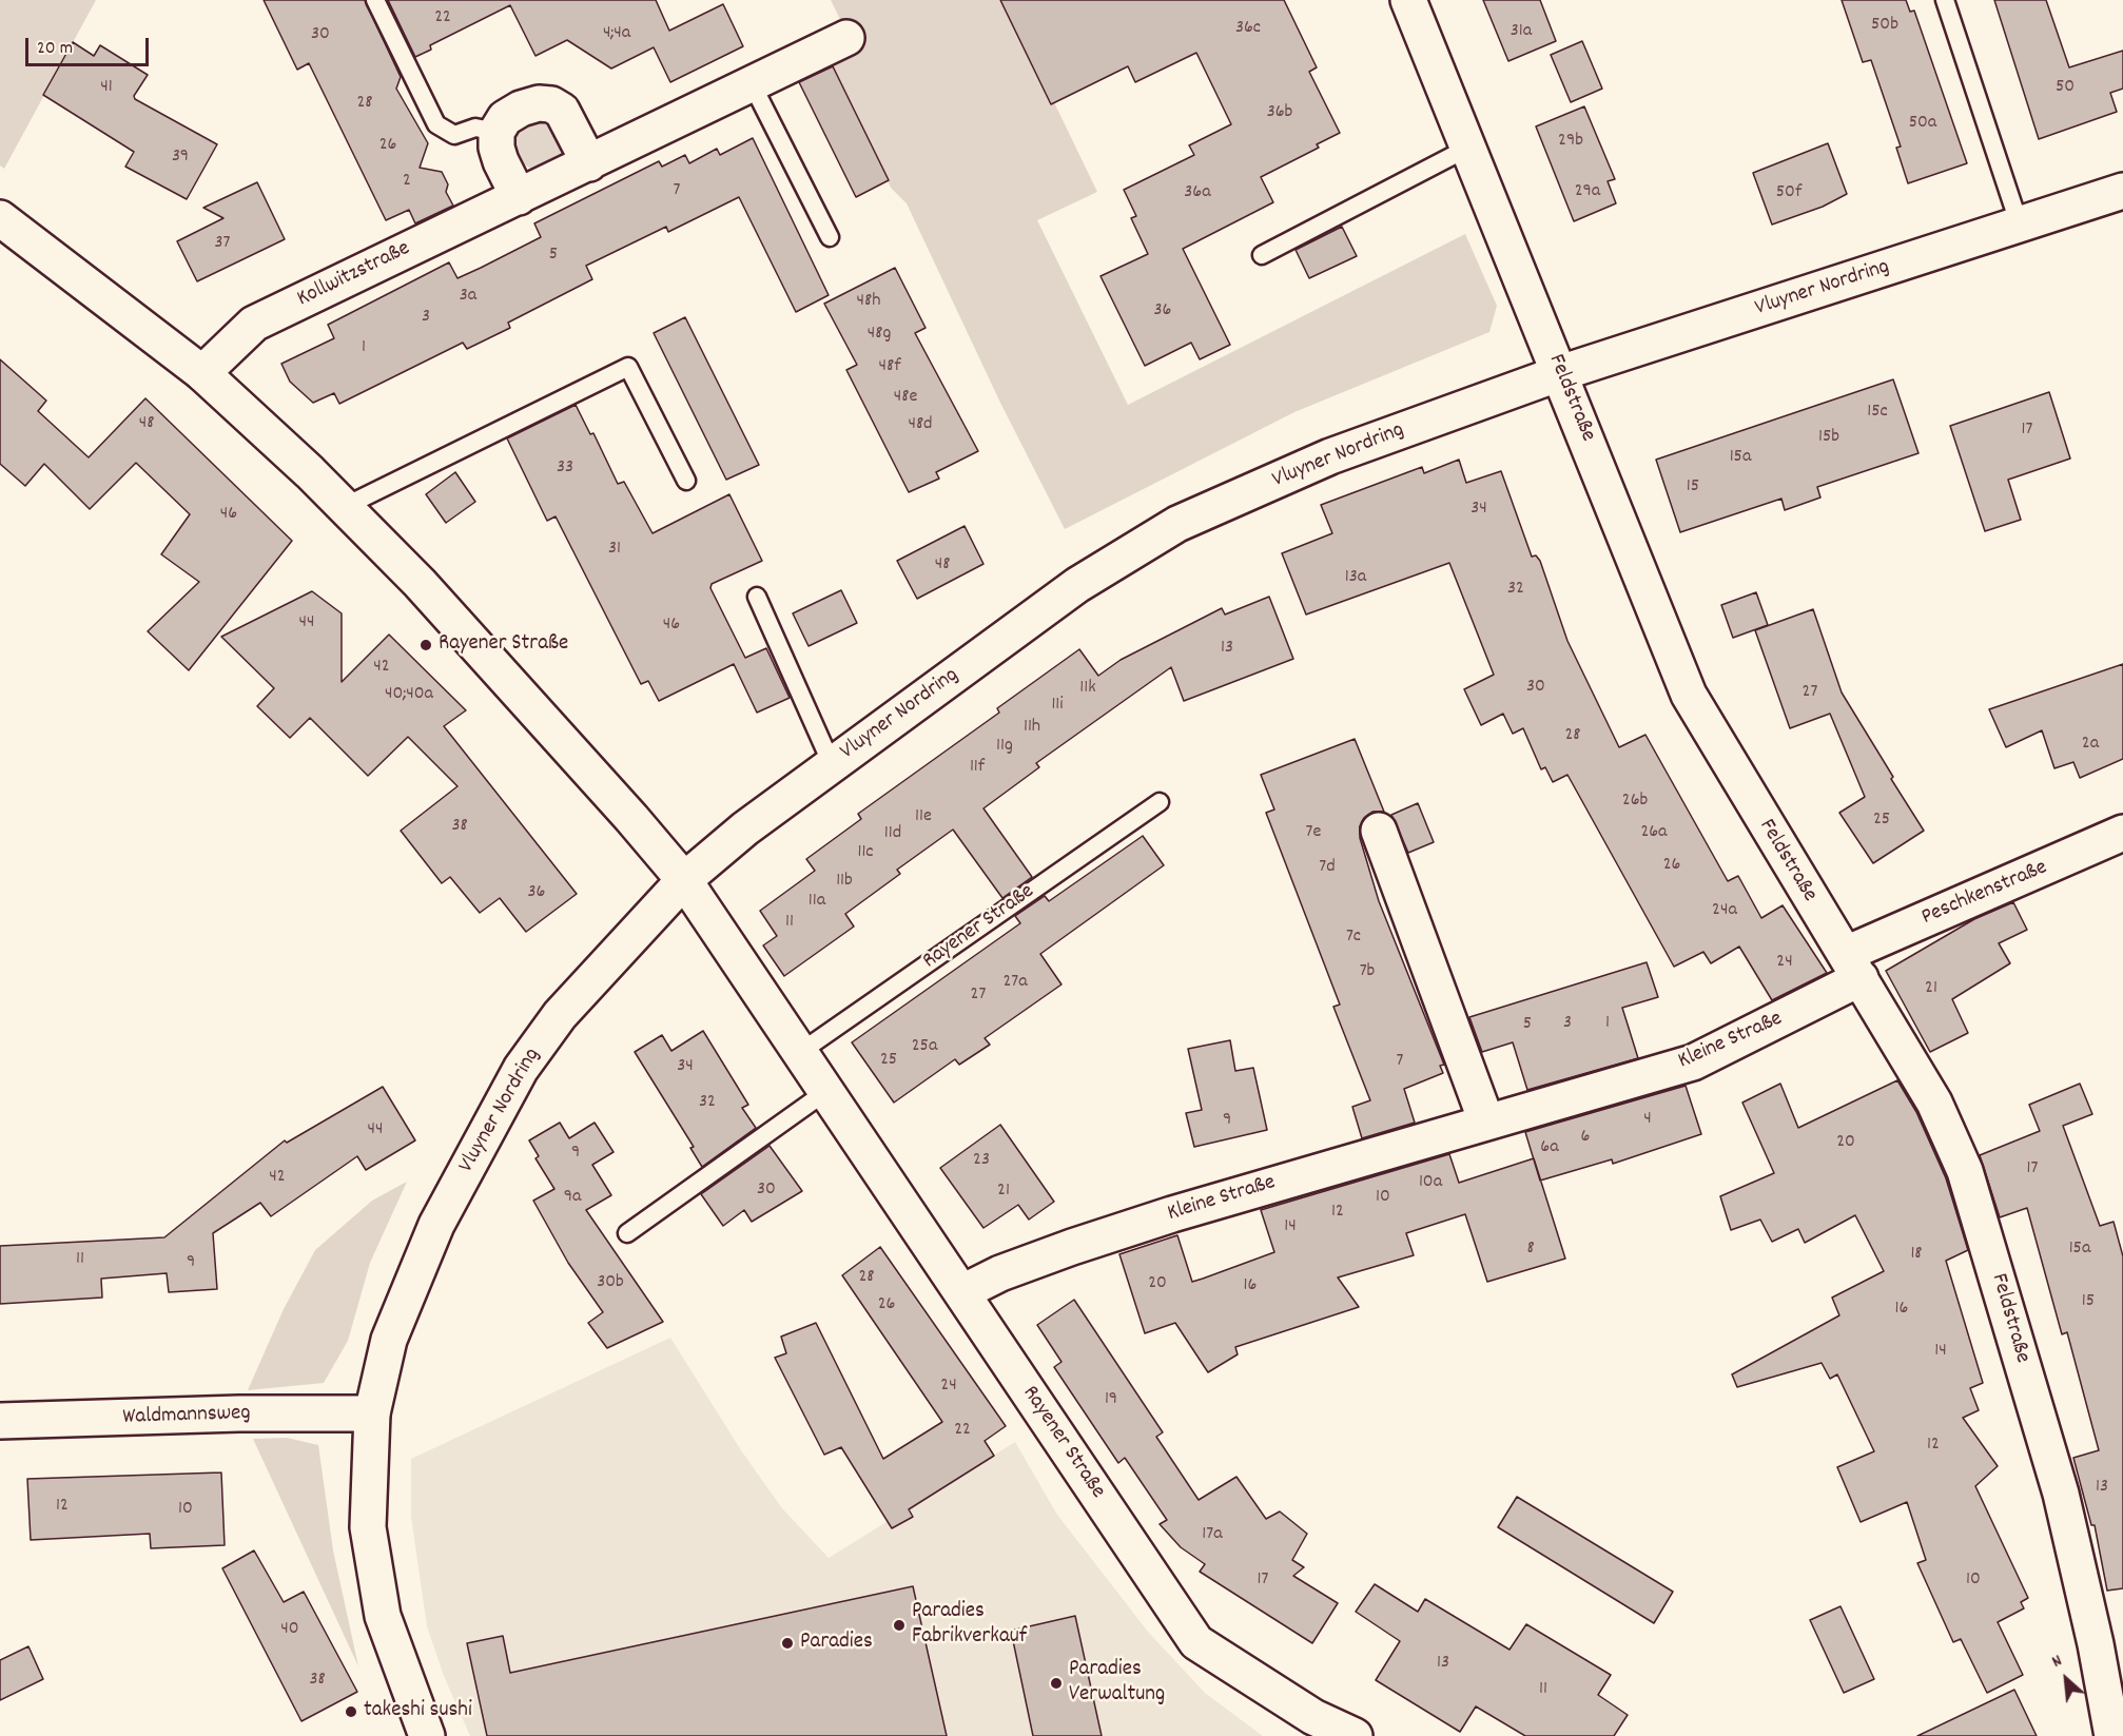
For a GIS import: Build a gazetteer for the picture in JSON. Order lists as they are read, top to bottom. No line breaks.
{"streets":{"street":["Kollwitzstraße","Vluyner Nordring","Feldstraße","Peschkenstraße","Rayener Straße","Kleine Straße","Waldmannsweg"]},"crossings":[["Kollwitzstraße","Rayener Straße"],["Vluyner Nordring","Feldstraße"],["Vluyner Nordring","Rayener Straße"],["Vluyner Nordring","Waldmannsweg"],["Feldstraße","Peschkenstraße"],["Feldstraße","Kleine Straße"],["Peschkenstraße","Kleine Straße"],["Rayener Straße","Kleine Straße"]],"places":["Rayener Straße","Paradies Fabrikverkauf","Paradies","Paradies Verwaltung","takeshi sushi"],"house_numbers":["22","50b","36c","31a","4;4a","30","41","50","28","36b","50a","29b","26","39","2","7","29a","36a","50f","37","5","3a","48h","36","3","48g","1","48f","48e","15c","48","48d","17","15b","15a","33","15","34","46","31","48","13a","32","44","46","13","42","30","11k","27","40;40a","11i","11h","28","2a","11g","11f","26b","11e","25","38","7e","26a","11d","11c","26","7d","11b","36","11a","24a","11","7c","24","7b","27a","21","27","3","1","5","25a","25","7","34","32","4","9","44","6","20","6a","9","23","17","42","10a","30","21","9a","10","12","14","8","15a","18","11","9","28","30b","20","16","15","26","16","14","24","19","22","12","13","12","10","17a","17","10","40","13","38","11"],"scale_bar":"20 m","north":"top left"}
